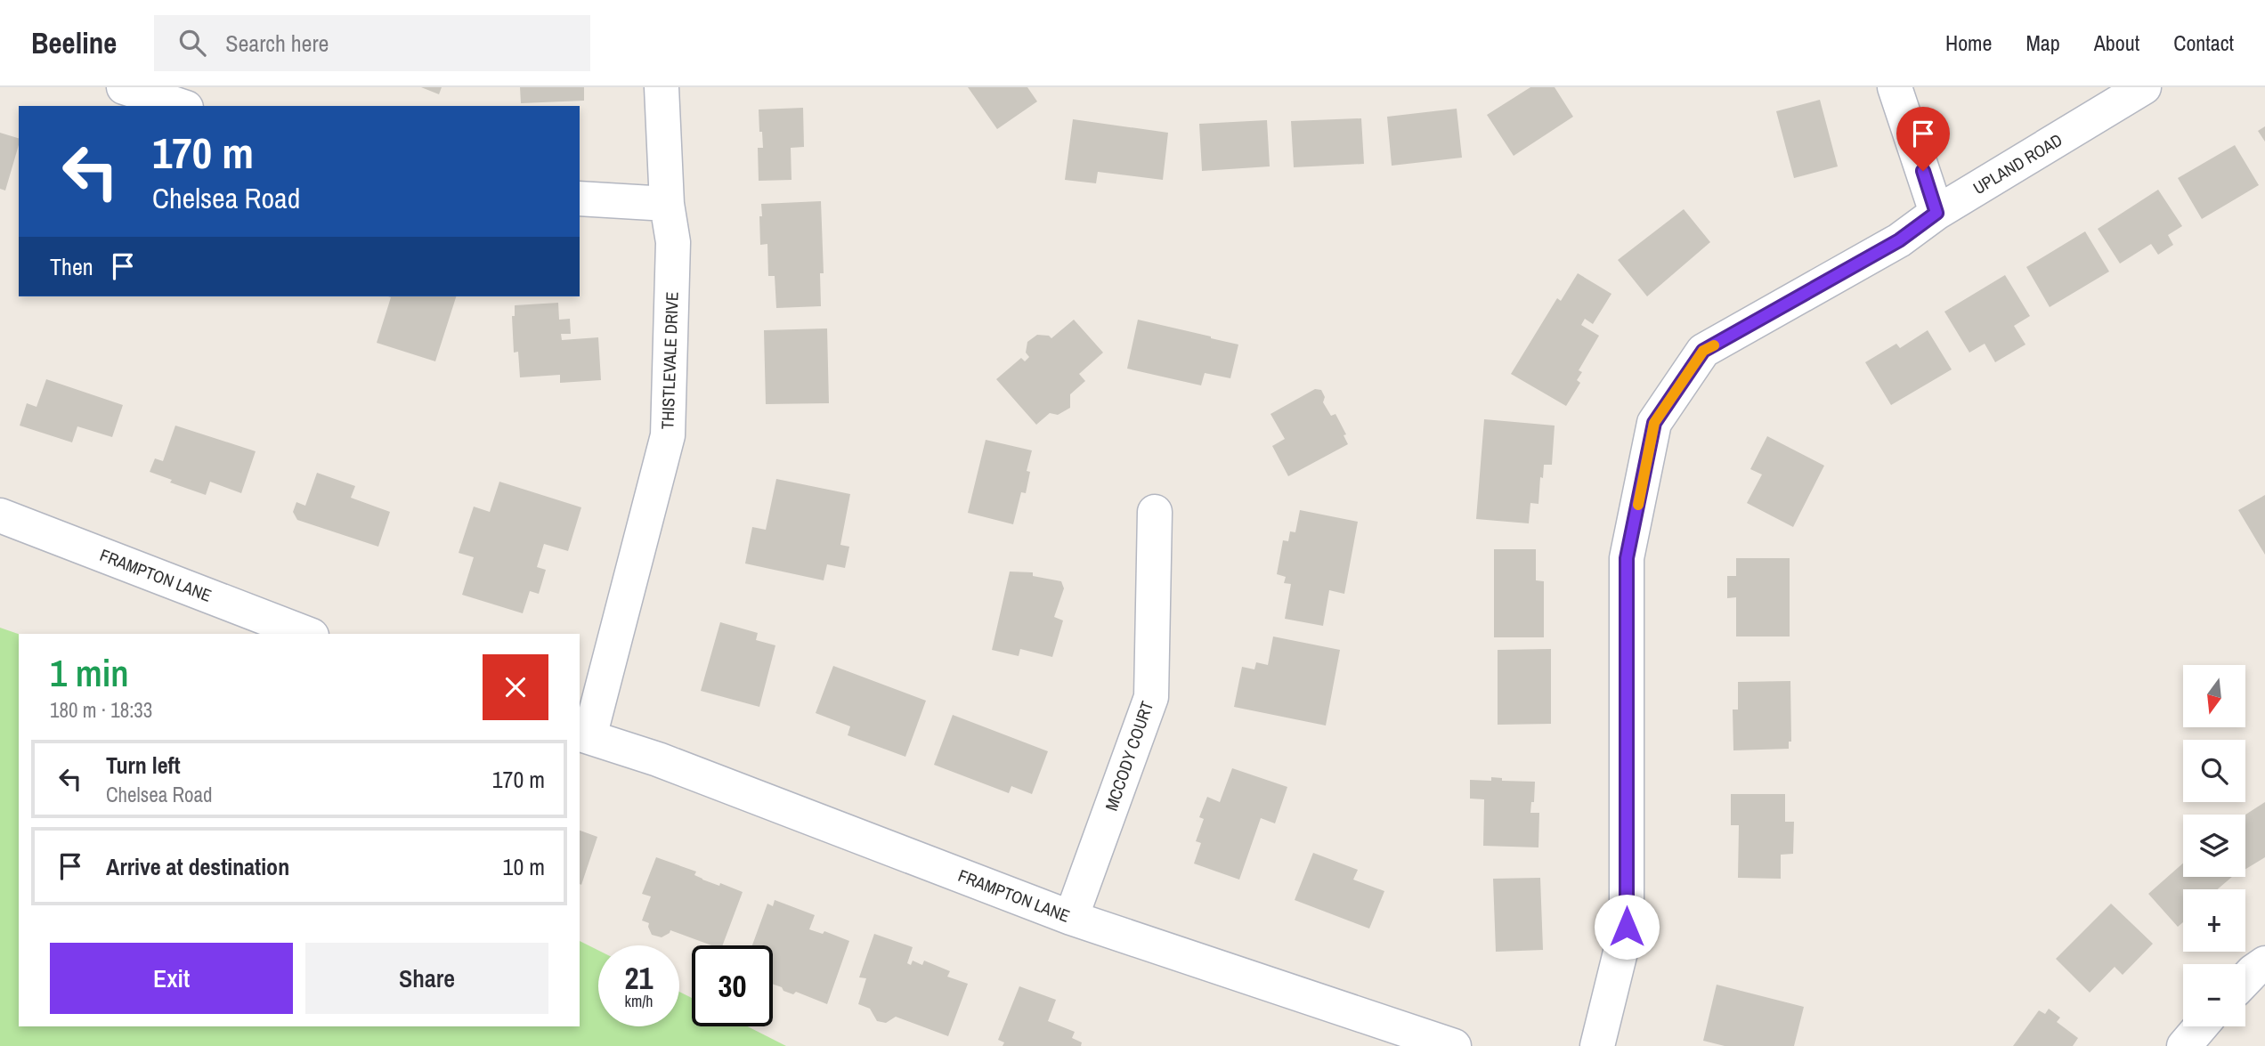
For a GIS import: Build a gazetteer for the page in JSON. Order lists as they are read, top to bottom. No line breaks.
{"streets":{"street":["UPLAND ROAD","THISTLEVALE DRIVE","FRAMPTON LANE","MCCODY COURT"]},"crossings":[["THISTLEVALE DRIVE","FRAMPTON LANE"],["FRAMPTON LANE","MCCODY COURT"]],"north":"bottom","page":{"header":"Beeline","search":"Search here","nav":["Home","Map","About","Contact"],"turn":["170 m","Chelsea Road"],"then":"Then","heading":["1 min","180 m · 18:33"],"map_buttons":["+","−"],"list":[{"name":"Turn left","note":"Chelsea Road","value":"170 m"},{"name":"Arrive at destination","value":"10 m"}],"buttons":["Exit","Share"],"speed":"21 km/h","limit":"30"}}
